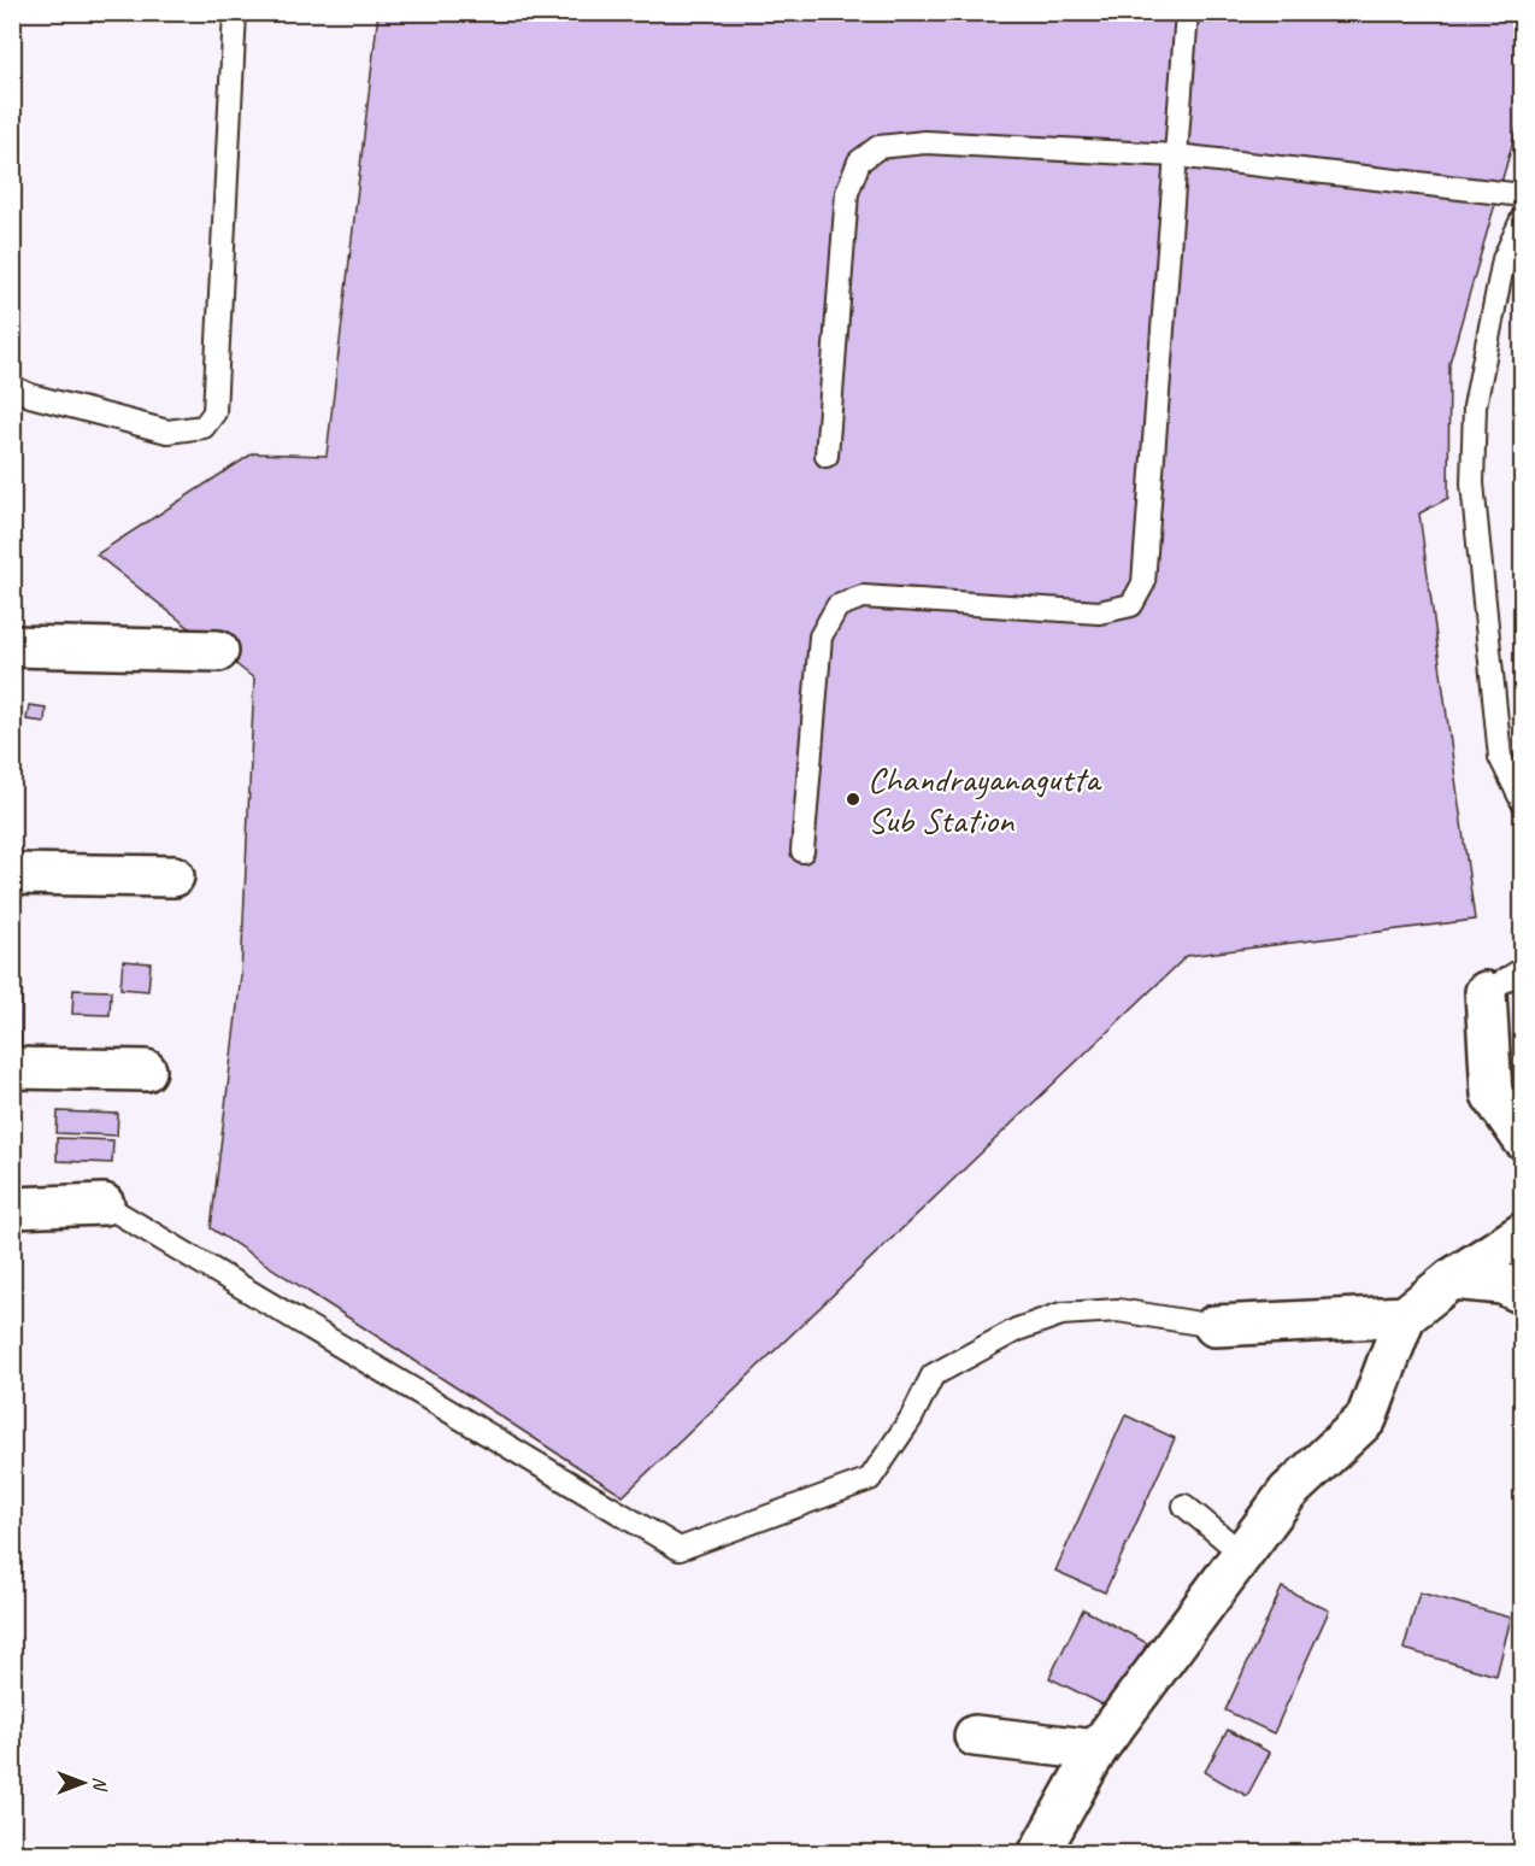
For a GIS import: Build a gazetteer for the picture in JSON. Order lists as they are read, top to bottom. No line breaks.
{"places":["Chandrayanagutta Sub Station"],"north":"right"}
